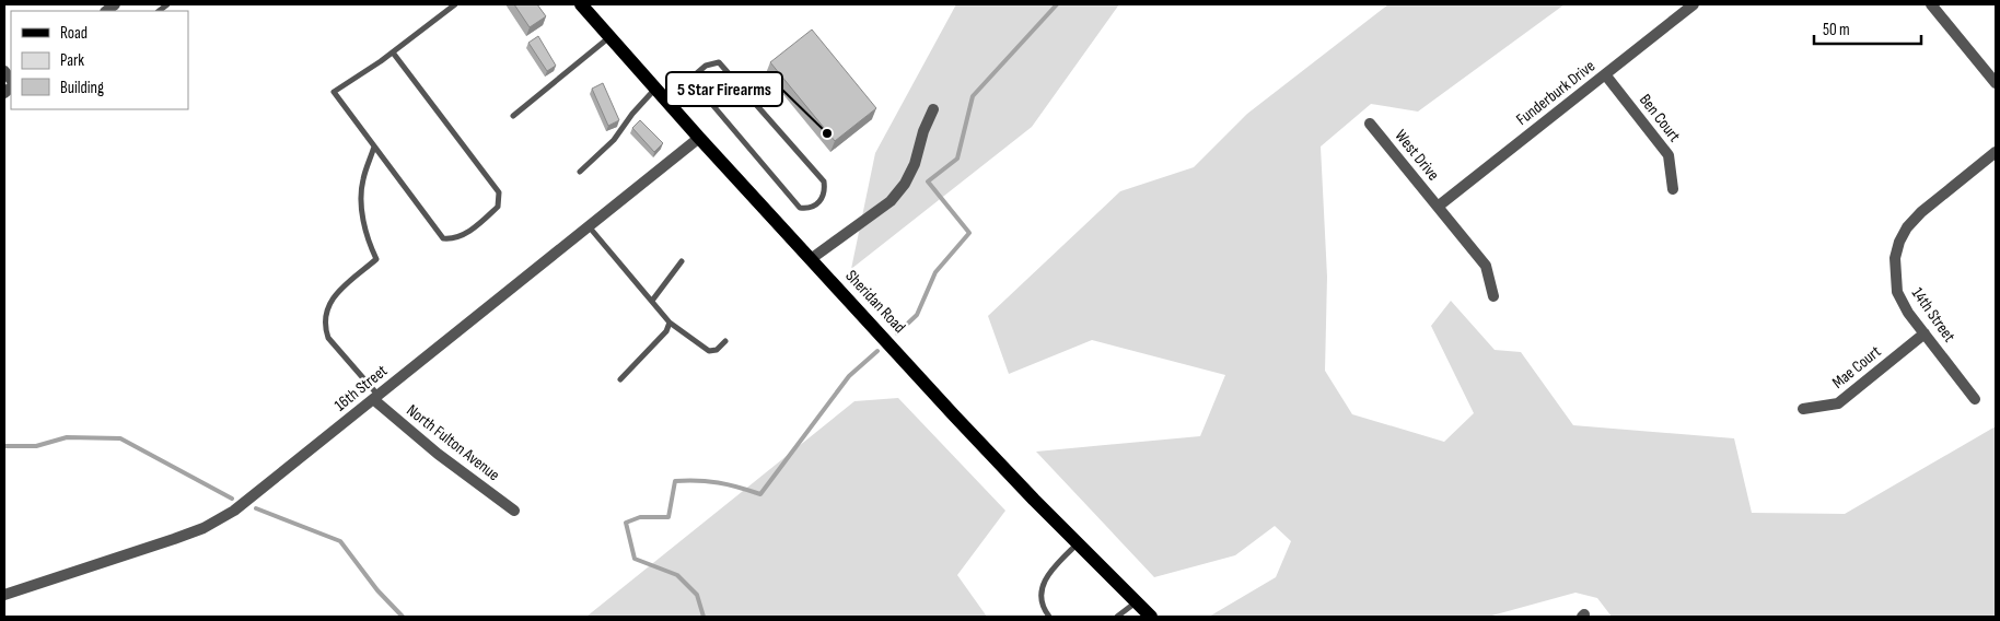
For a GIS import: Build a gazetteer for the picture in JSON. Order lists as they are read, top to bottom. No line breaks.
{"streets":{"main road":["Sheridan Road"],"street":["Funderburk Drive","Ben Court","West Drive","14th Street","Mae Court","16th Street","North Fulton Avenue"]},"crossings":[["Funderburk Drive","Ben Court"],["Funderburk Drive","West Drive"],["Sheridan Road","16th Street"],["14th Street","Mae Court"],["16th Street","North Fulton Avenue"]],"places":["5 Star Firearms"],"legend":["Road","Park","Building"],"scale_bar":"50 m"}
